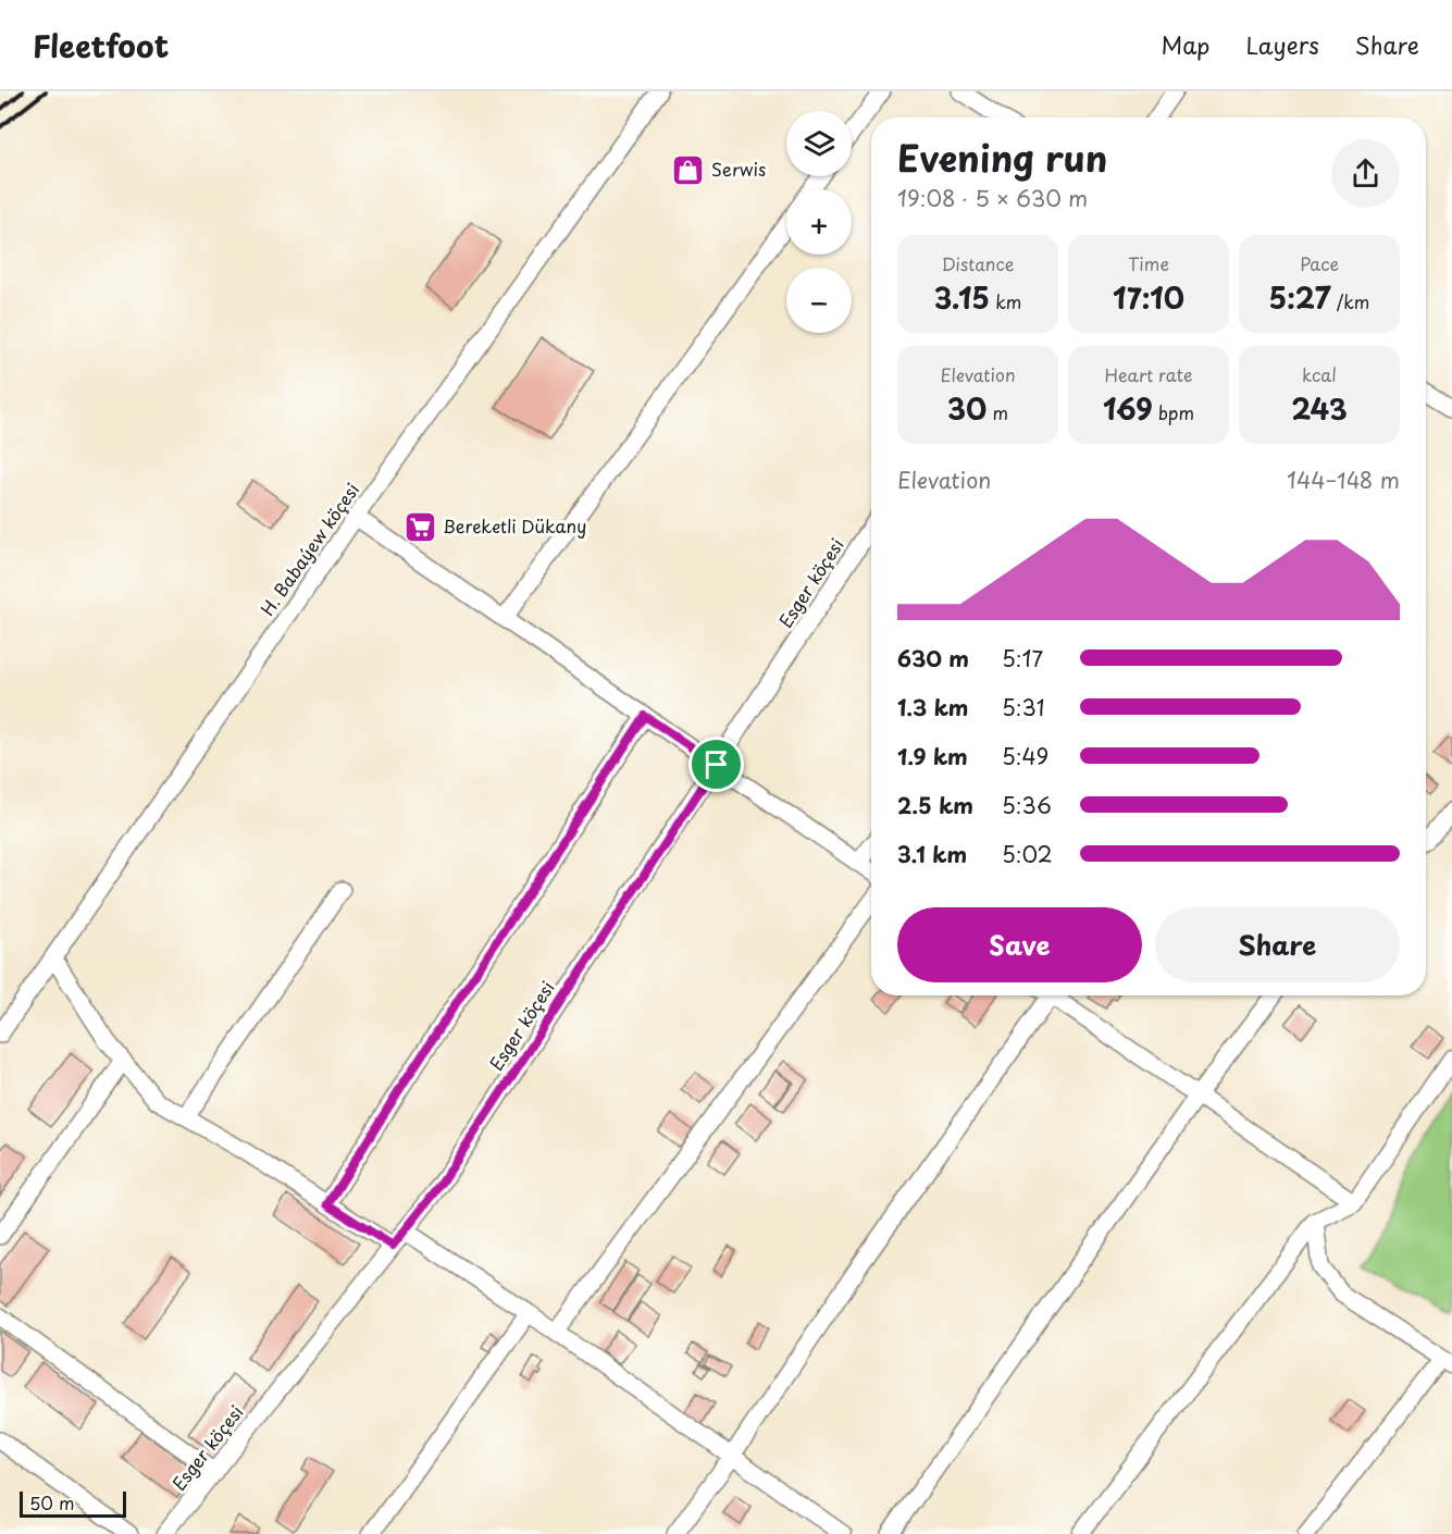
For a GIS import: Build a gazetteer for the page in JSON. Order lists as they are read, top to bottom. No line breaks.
{"streets":{"street":["H. Babaýew köçesi","Esger köçesi"]},"places":{"shop":["Serwis"],"supermarket":["Bereketli Dükany"]},"scale_bar":"50 m","page":{"header":"Fleetfoot","nav":["Map","Layers","Share"],"map_buttons":["+","−"],"heading":["Evening run","19:08 · 5 × 630 m"],"stats":[["Distance","3.15 km"],["Time","17:10"],["Pace","5:27 /km"],["Elevation","30 m"],["Heart rate","169 bpm"],["kcal","243"]],"chart":["Elevation","144–148 m"],"list":[{"name":"630 m","note":"5:17"},{"name":"1.3 km","note":"5:31"},{"name":"1.9 km","note":"5:49"},{"name":"2.5 km","note":"5:36"},{"name":"3.1 km","note":"5:02"}],"buttons":["Save","Share"],"scale":"50 m"}}
